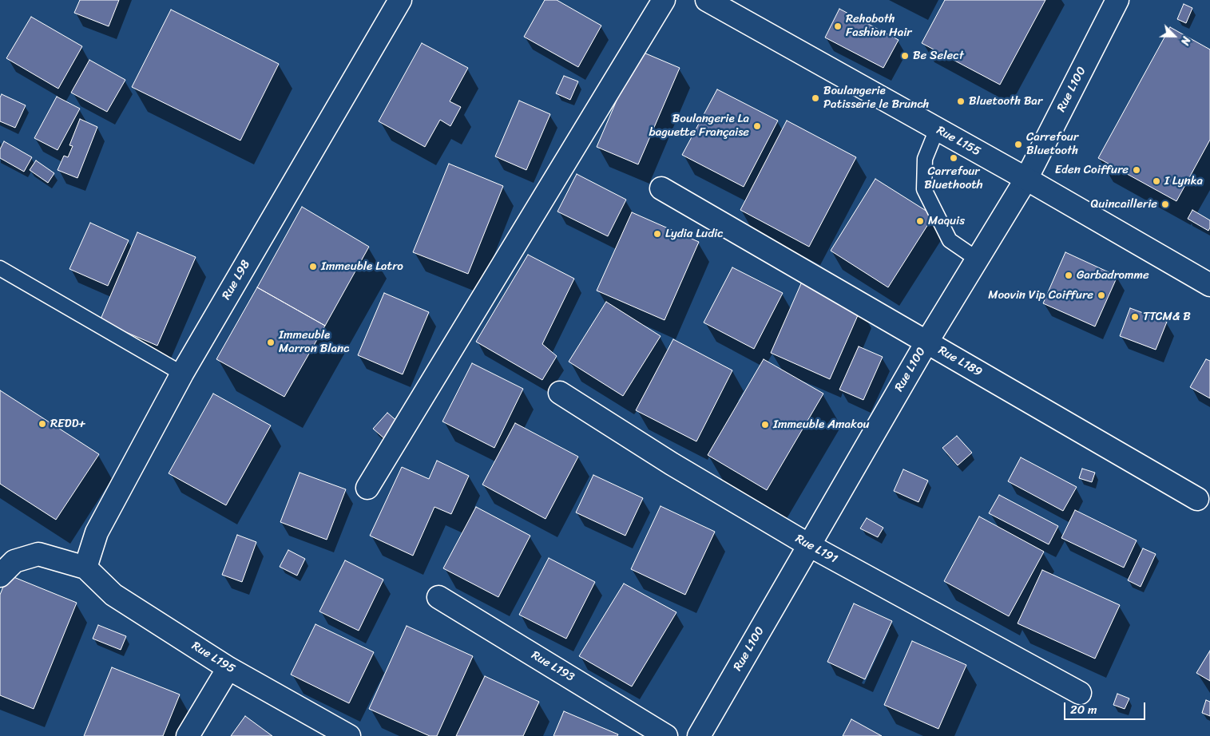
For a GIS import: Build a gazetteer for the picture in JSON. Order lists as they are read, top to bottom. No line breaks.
{"streets":{"street":["Rue L100","Rue L155","Rue L98","Rue L189","Rue L191","Rue L195","Rue L193"]},"crossings":[["Rue L100","Rue L155"],["Rue L100","Rue L189"],["Rue L100","Rue L191"],["Rue L98","Rue L195"]],"places":["Rehoboth Fashion Hair","Be Select","Boulangerie Patisserie le Brunch","Bluetooth Bar","Boulangerie La baguette Française","Carrefour Bluetooth","Carrefour Bluethooth","Eden Coiffure","I Lynka","Quincaillerie","Maquis","Lydia Ludic","Immeuble Latro","Garbadromme","Moovin Vip Coiffure","TTCM& B","Immeuble Marron Blanc","REDD+","Immeuble Amakou"],"scale_bar":"20 m","north":"bottom right"}
